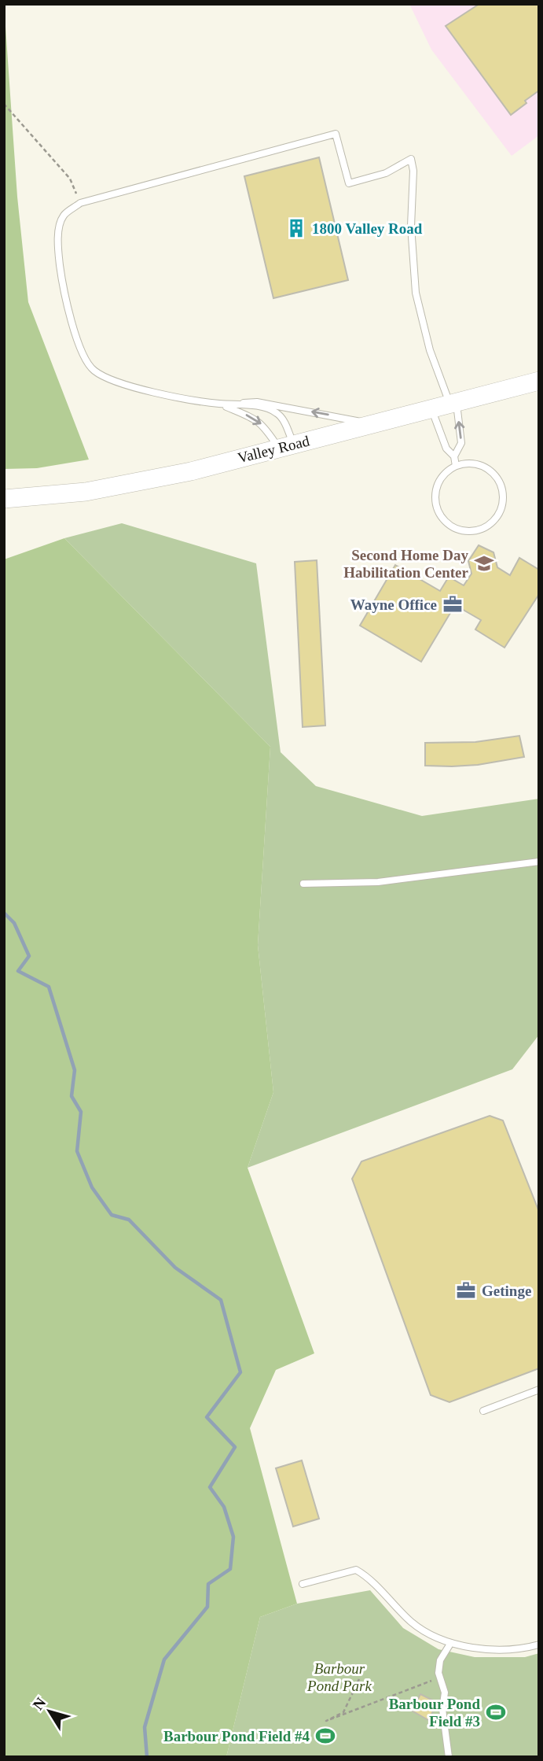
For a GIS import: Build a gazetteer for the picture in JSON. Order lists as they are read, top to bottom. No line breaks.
{"streets":{"main road":["Valley Road"]},"parks":["Barbour Pond Park"],"places":{"building":["1800 Valley Road"],"school or university":["Second Home Day Habilitation Center"],"office":["Wayne Office","Getinge"],"sports":["Barbour Pond Field #3","Barbour Pond Field #4"]},"north":"top left"}
